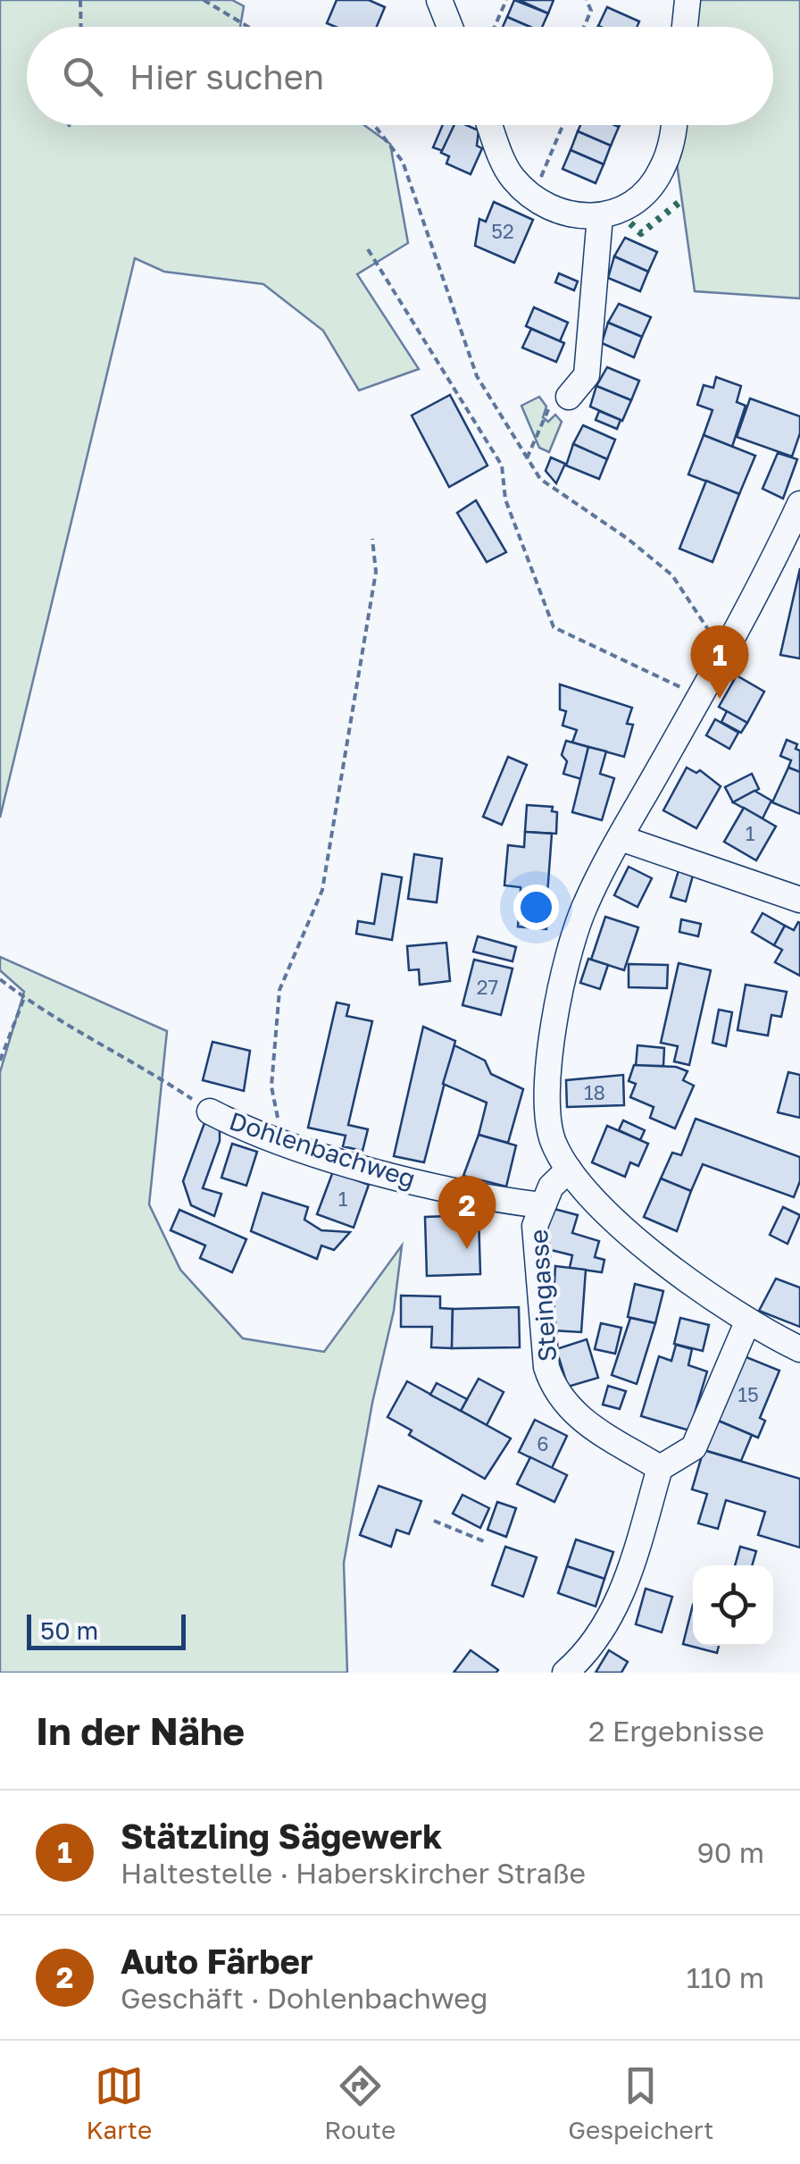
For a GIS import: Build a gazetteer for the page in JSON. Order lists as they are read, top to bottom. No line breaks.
{"streets":{"street":["Dohlenbachweg","Steingasse"]},"crossings":[["Dohlenbachweg","Steingasse"]],"house_numbers":["52","1","27","18","1","15","6"],"scale_bar":"50 m","page":{"search":"Hier suchen","pins":["1","2"],"scale":"50 m","heading":["In der Nähe","2 Ergebnisse"],"list":[{"mark":"1","name":"Stätzling Sägewerk","note":"Haltestelle · Haberskircher Straße","value":"90 m"},{"mark":"2","name":"Auto Färber","note":"Geschäft · Dohlenbachweg","value":"110 m"}],"nav":["Karte","Route","Gespeichert"]}}
